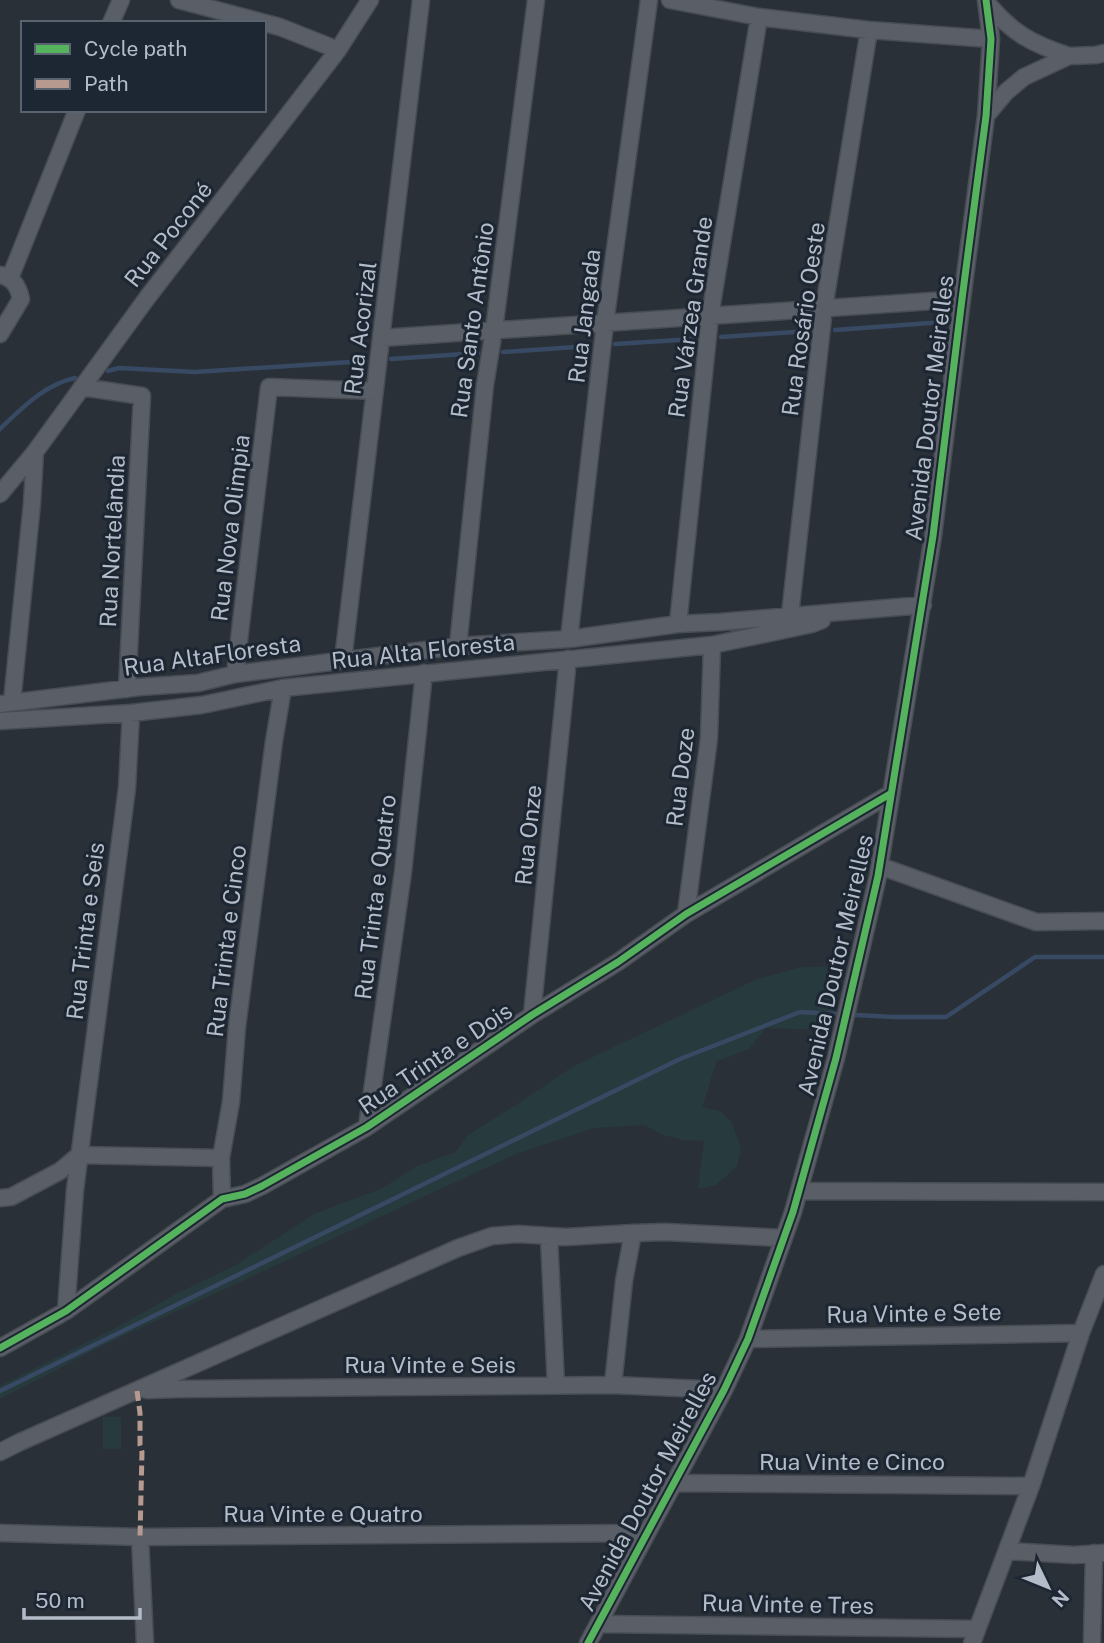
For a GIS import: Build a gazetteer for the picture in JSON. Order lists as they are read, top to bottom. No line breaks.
{"streets":{"street":["Rua Poconé","Rua Jangada","Rua Várzea Grande","Rua Rosário Oeste","Rua Santo Antônio","Rua Acorizal","Avenida Doutor Meirelles","Rua Nova Olimpia","Rua Nortelândia","Rua Alta Floresta","Rua AltaFloresta","Rua Doze","Rua Onze","Rua Trinta e Quatro","Rua Trinta e Seis","Rua Trinta e Cinco","Rua Trinta e Dois","Rua Vinte e Sete","Rua Vinte e Seis","Rua Vinte e Cinco","Rua Vinte e Quatro","Rua Vinte e Tres"]},"crossings":[["Rua Poconé","Rua Nortelândia"],["Rua Jangada","Rua AltaFloresta"],["Rua Várzea Grande","Rua AltaFloresta"],["Rua Rosário Oeste","Rua AltaFloresta"],["Rua Santo Antônio","Rua AltaFloresta"],["Rua Acorizal","Rua Nova Olimpia"],["Rua Acorizal","Rua AltaFloresta"],["Avenida Doutor Meirelles","Rua Trinta e Dois"],["Avenida Doutor Meirelles","Rua Vinte e Sete"],["Avenida Doutor Meirelles","Rua Vinte e Seis"],["Avenida Doutor Meirelles","Rua Vinte e Cinco"],["Avenida Doutor Meirelles","Rua Vinte e Quatro"],["Avenida Doutor Meirelles","Rua Vinte e Tres"],["Rua Nova Olimpia","Rua AltaFloresta"],["Rua Nortelândia","Rua AltaFloresta"],["Rua Alta Floresta","Rua AltaFloresta"],["Rua Alta Floresta","Rua Doze"],["Rua Alta Floresta","Rua Onze"],["Rua Alta Floresta","Rua Trinta e Quatro"],["Rua Alta Floresta","Rua Trinta e Seis"],["Rua Alta Floresta","Rua Trinta e Cinco"],["Rua Doze","Rua Trinta e Dois"],["Rua Onze","Rua Trinta e Dois"],["Rua Trinta e Quatro","Rua Trinta e Dois"],["Rua Trinta e Cinco","Rua Trinta e Dois"]],"legend":["Cycle path","Path"],"scale_bar":"50 m","north":"bottom right"}
